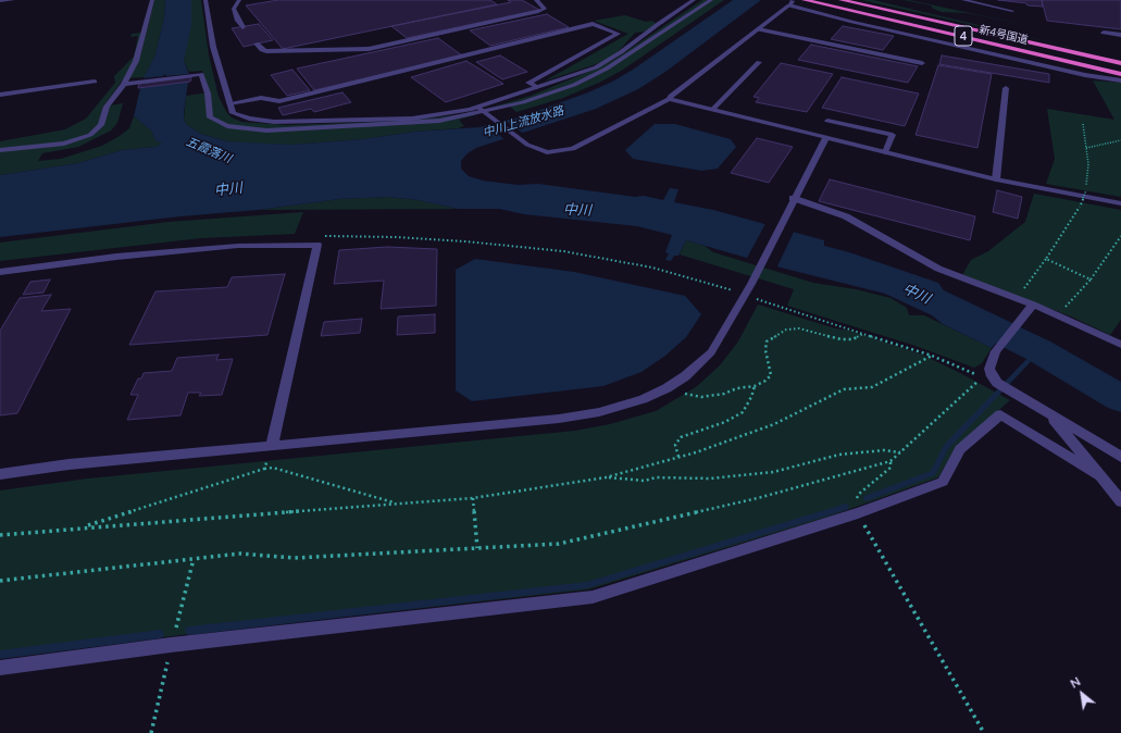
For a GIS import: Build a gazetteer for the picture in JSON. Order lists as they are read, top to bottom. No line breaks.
{"streets":{"highway":["新4号国道","4"]},"water":["中川上流放水路","五霞落川","中川"],"north":"top left"}
